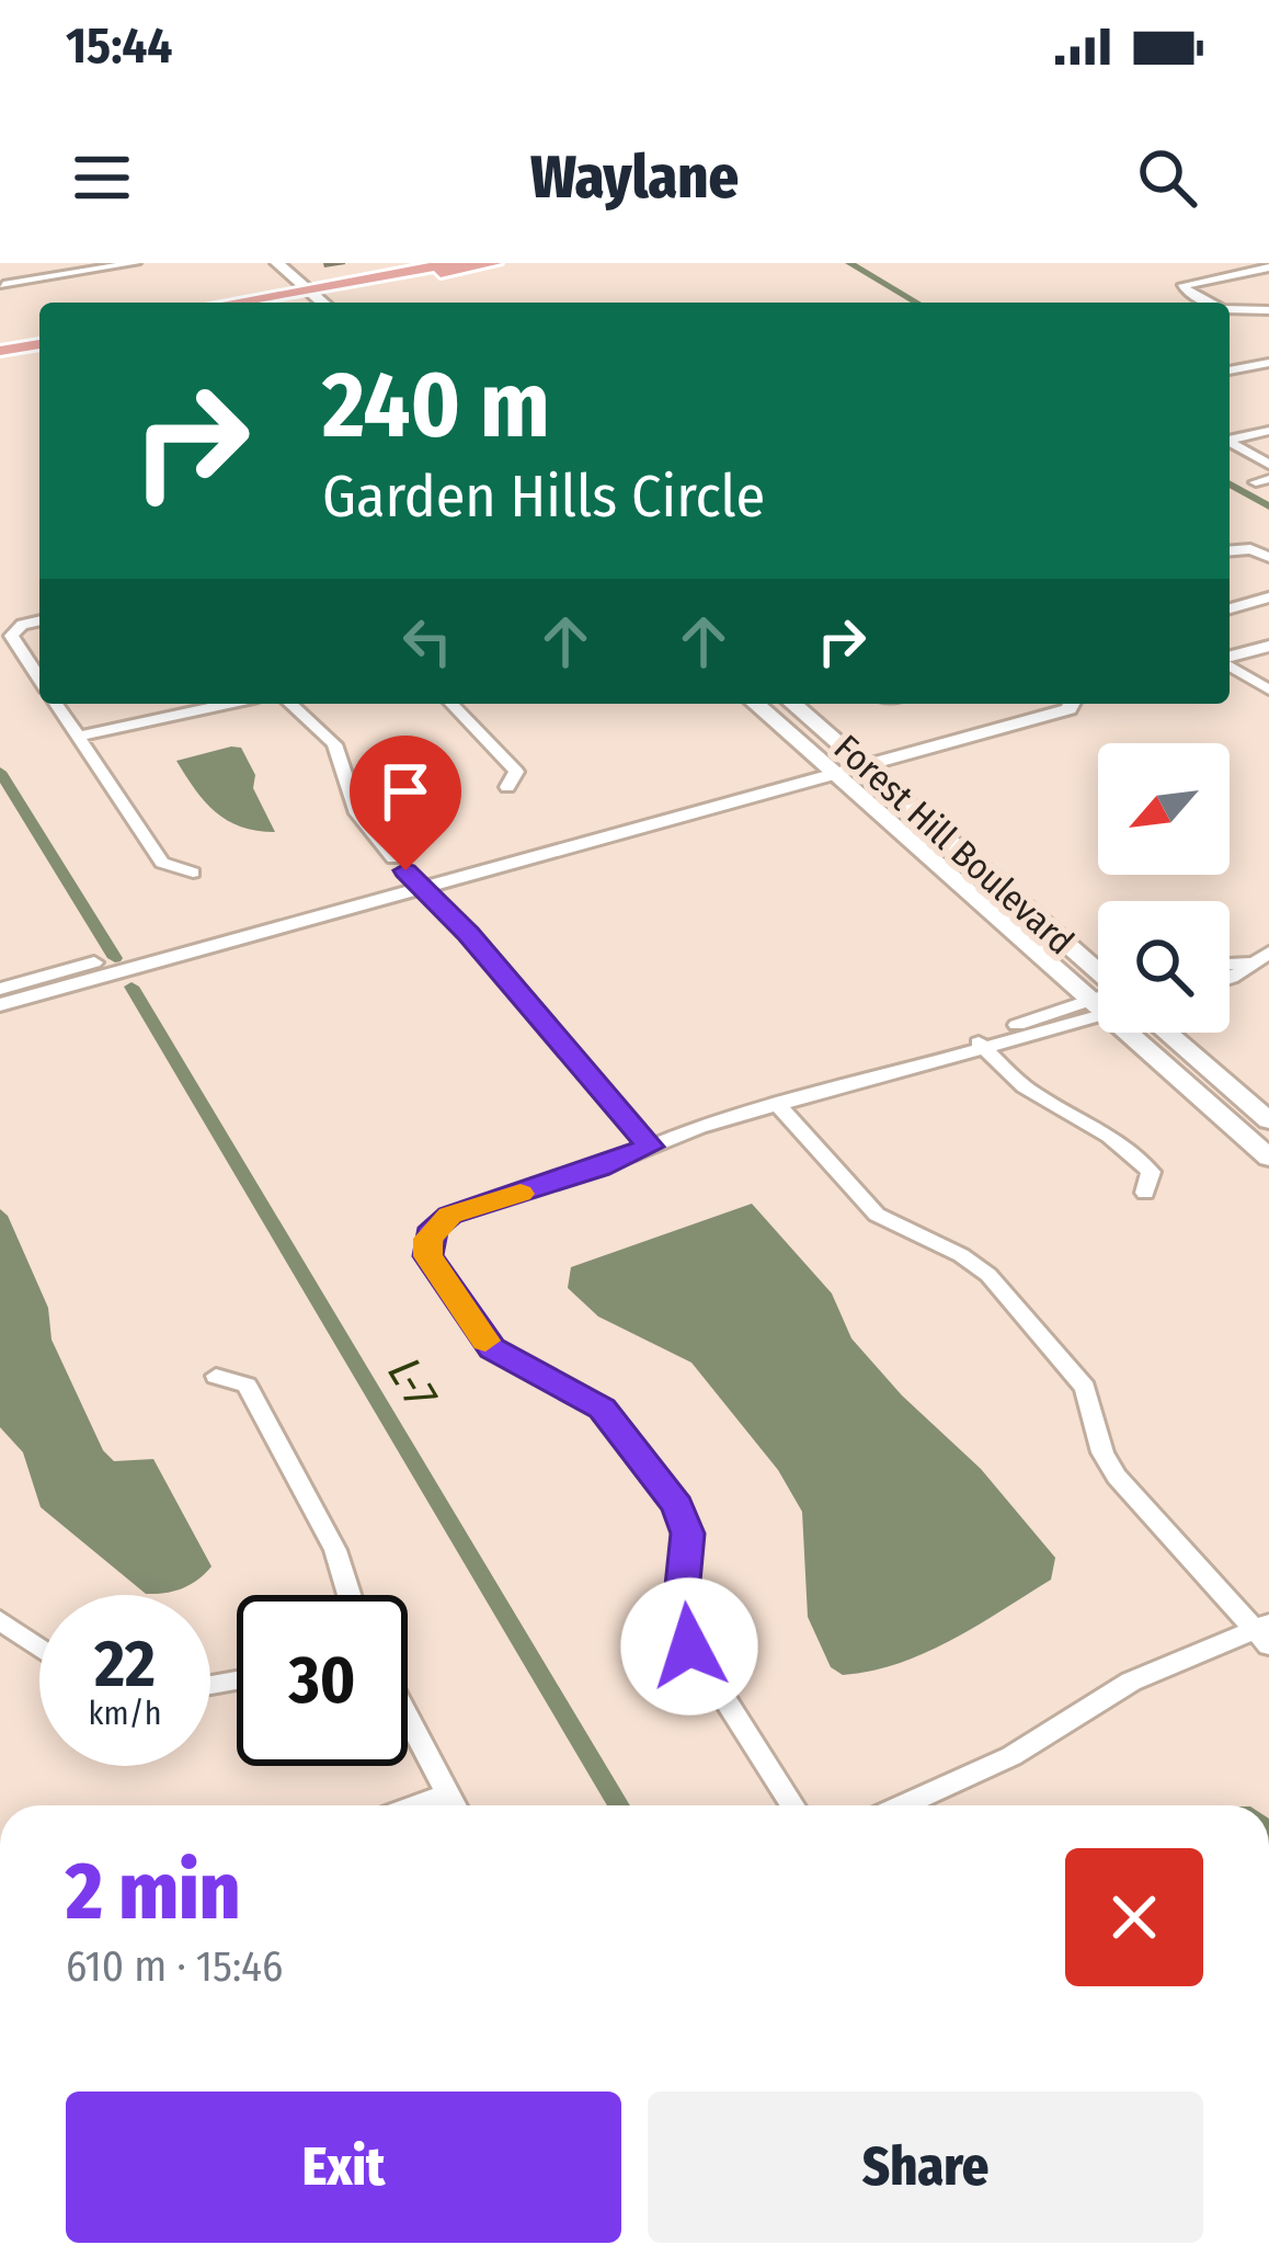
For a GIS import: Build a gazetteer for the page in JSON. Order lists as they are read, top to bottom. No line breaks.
{"streets":{"main road":["Forest Hill Boulevard"]},"water":["L-7"],"north":"bottom left","page":{"status":"15:44","header":"Waylane","turn":["240 m","Garden Hills Circle"],"speed":"22 km/h","limit":"30","heading":["2 min","610 m · 15:46"],"buttons":["Exit","Share"]}}
